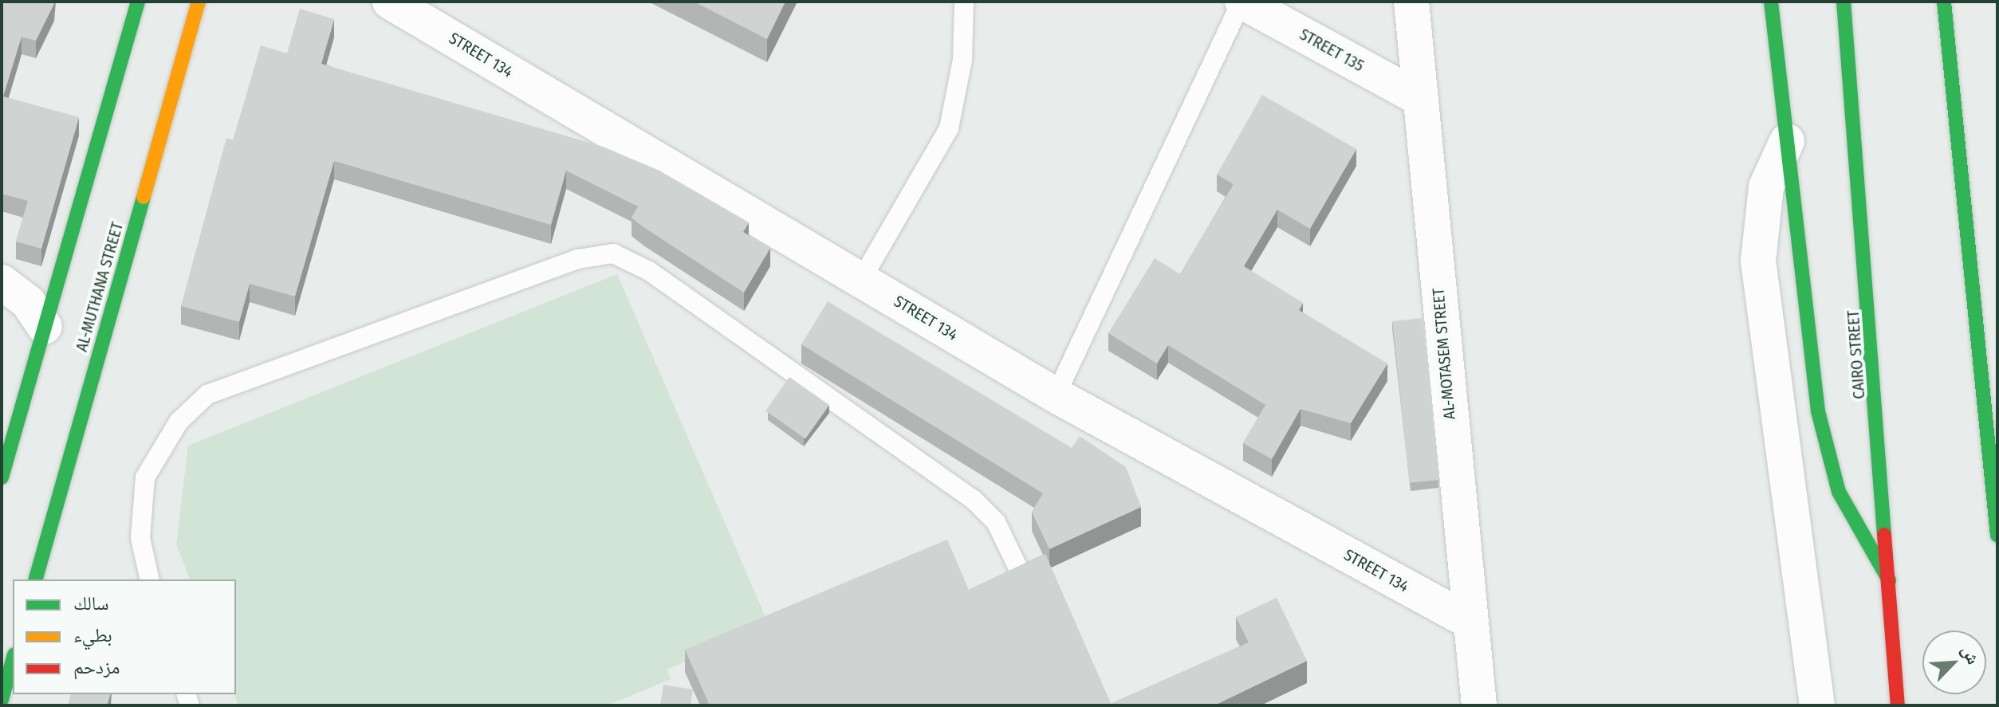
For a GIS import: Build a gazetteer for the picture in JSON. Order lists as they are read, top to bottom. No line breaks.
{"streets":{"main road":["AL-MUTHANA STREET","CAIRO STREET"],"street":["STREET 135","STREET 134","AL-MOTASEM STREET"]},"crossings":[["STREET 135","AL-MOTASEM STREET"],["STREET 134","AL-MOTASEM STREET"]],"legend":["سالك","بطيء","مزدحم"],"north":"top right"}
